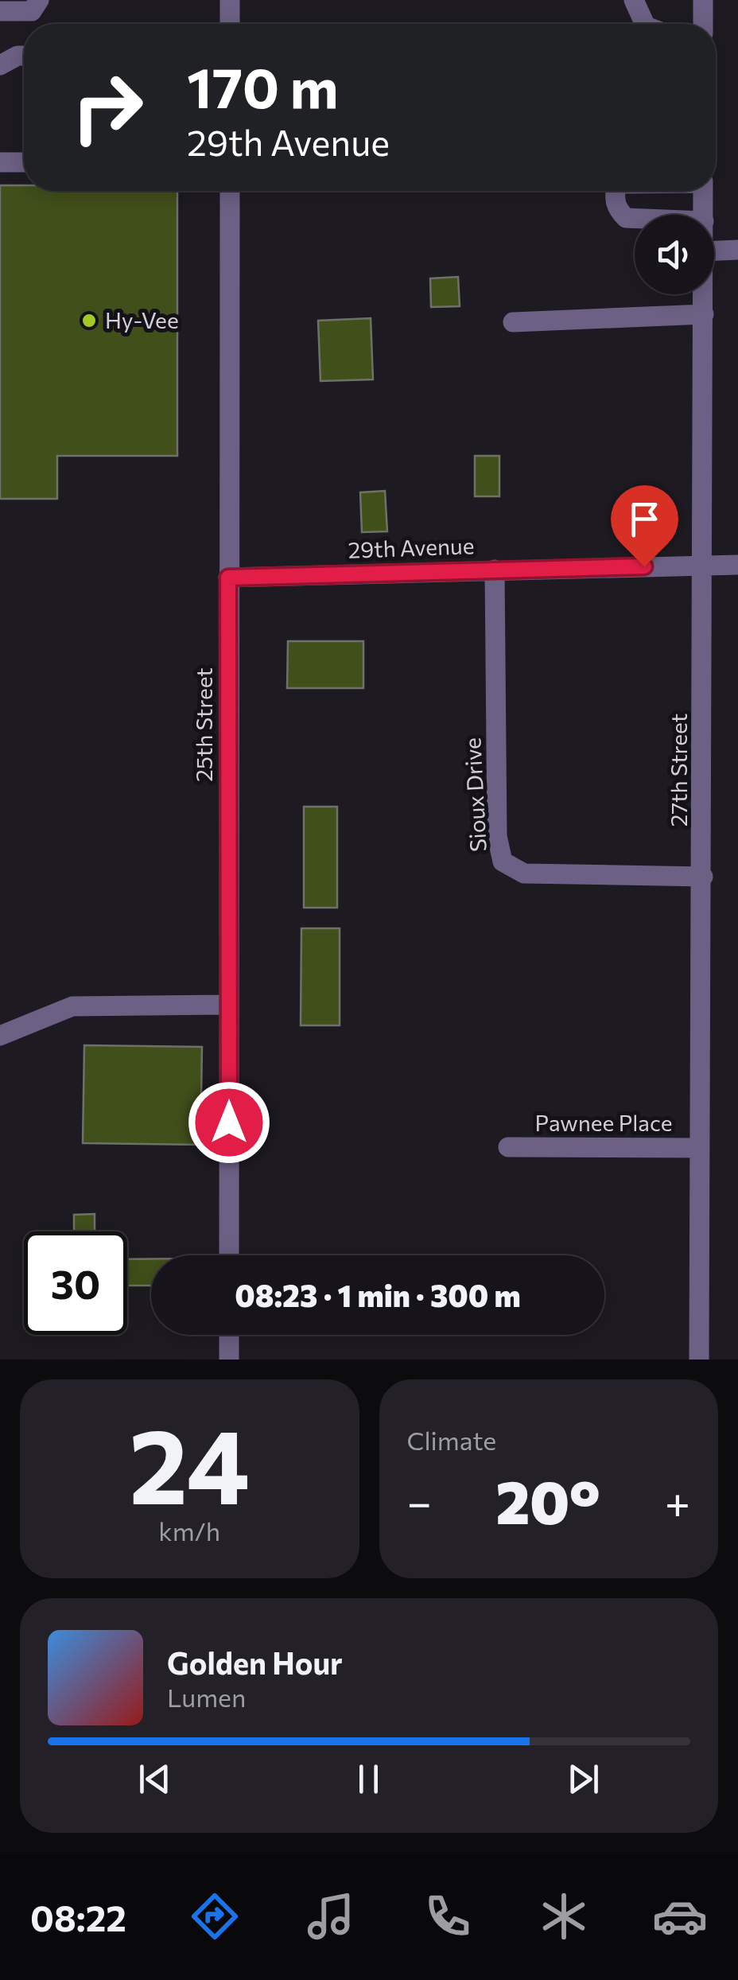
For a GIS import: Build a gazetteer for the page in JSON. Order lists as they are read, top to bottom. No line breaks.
{"streets":{"street":["29th Avenue","25th Street","27th Street","Sioux Drive","Pawnee Place"]},"crossings":[["29th Avenue","25th Street"],["29th Avenue","27th Street"],["29th Avenue","Sioux Drive"],["27th Street","Sioux Drive"],["27th Street","Pawnee Place"]],"places":["Hy-Vee"],"page":{"turn":["170 m","29th Avenue"],"limit":"30","trip":"08:23 · 1 min · 300 m","tile":[["24","km/h"],"Climate"],"heat":["−","20°","+"],"song":["Golden Hour","Lumen"],"tabs":"08:22"}}
